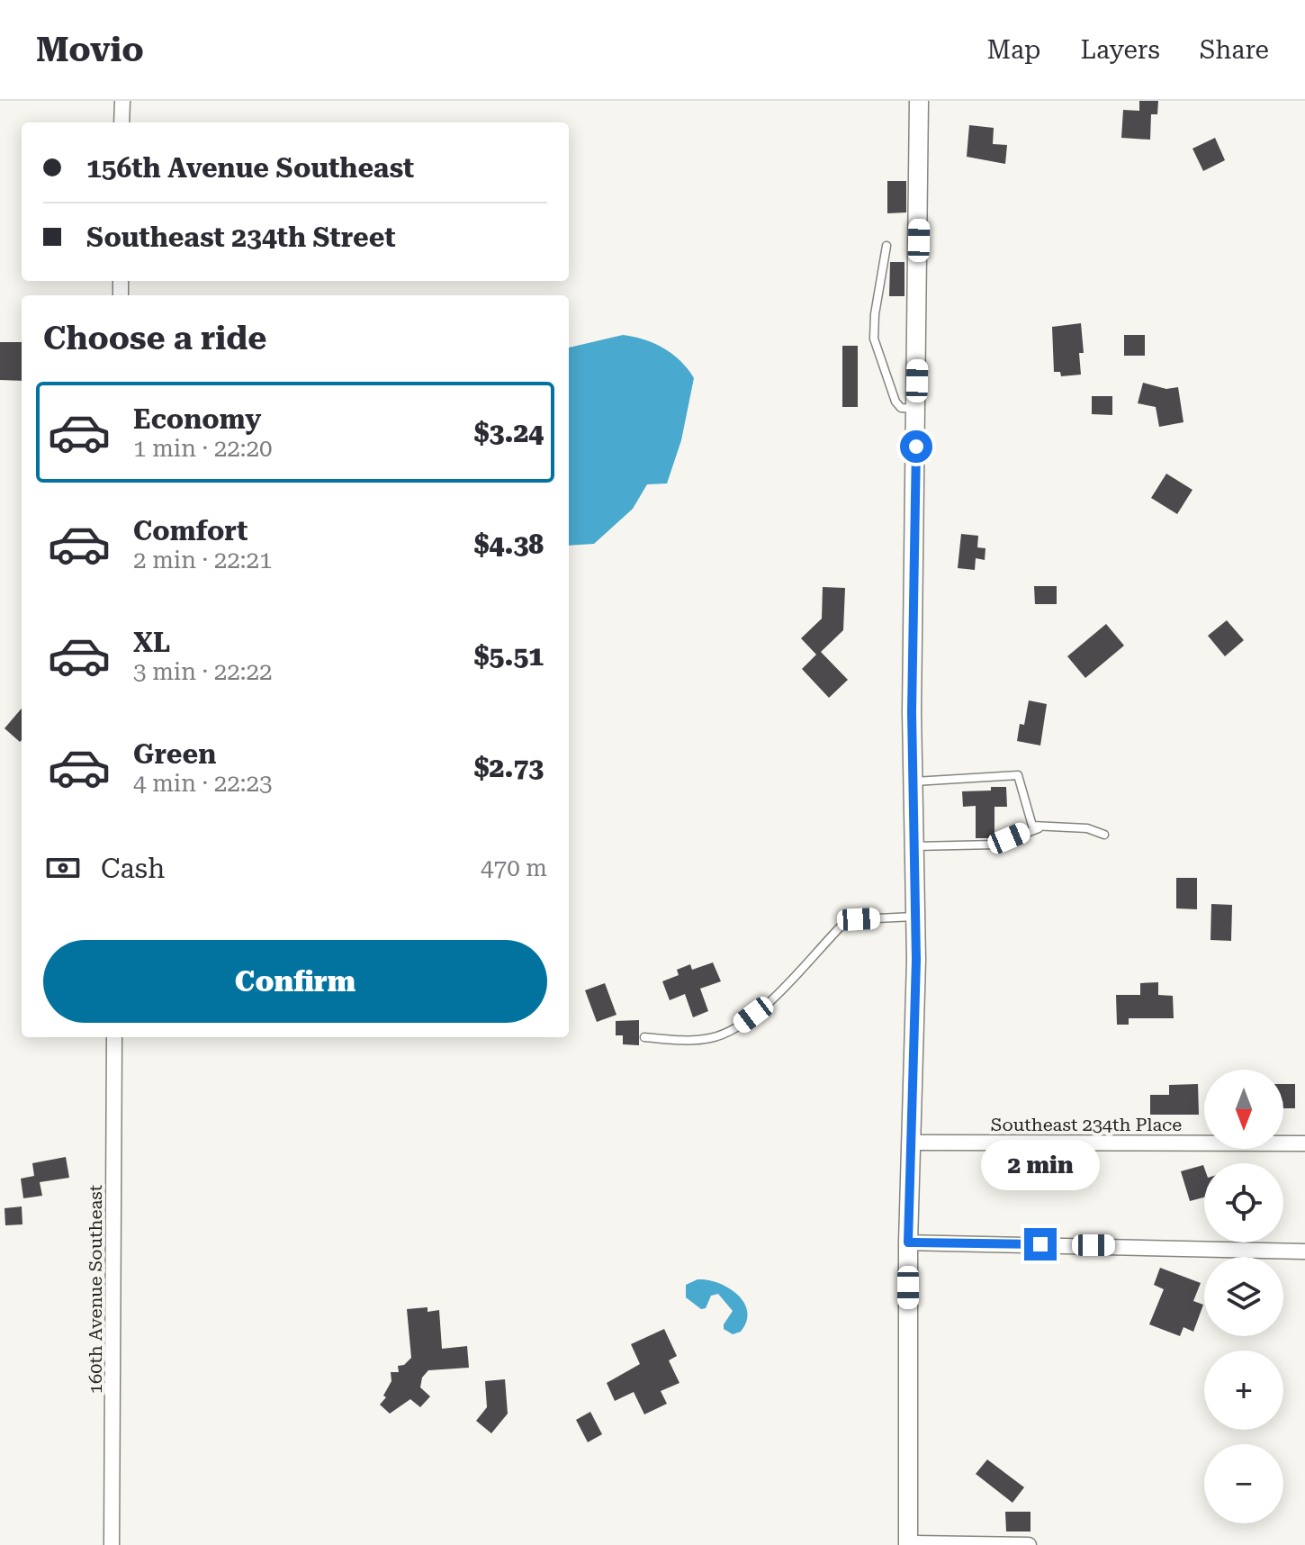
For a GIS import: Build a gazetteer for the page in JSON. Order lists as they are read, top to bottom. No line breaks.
{"streets":{"street":["Southeast 234th Place","160th Avenue Southeast"]},"north":"bottom","page":{"header":"Movio","nav":["Map","Layers","Share"],"banner":["156th Avenue Southeast","Southeast 234th Street"],"heading":"Choose a ride","list":[{"name":"Economy","note":"1 min · 22:20","value":"$3.24"},{"name":"Comfort","note":"2 min · 22:21","value":"$4.38"},{"name":"XL","note":"3 min · 22:22","value":"$5.51"},{"name":"Green","note":"4 min · 22:23","value":"$2.73"}],"pay":["Cash","470 m"],"buttons":"Confirm","map_buttons":["+","−"],"bubble":"2 min"}}
